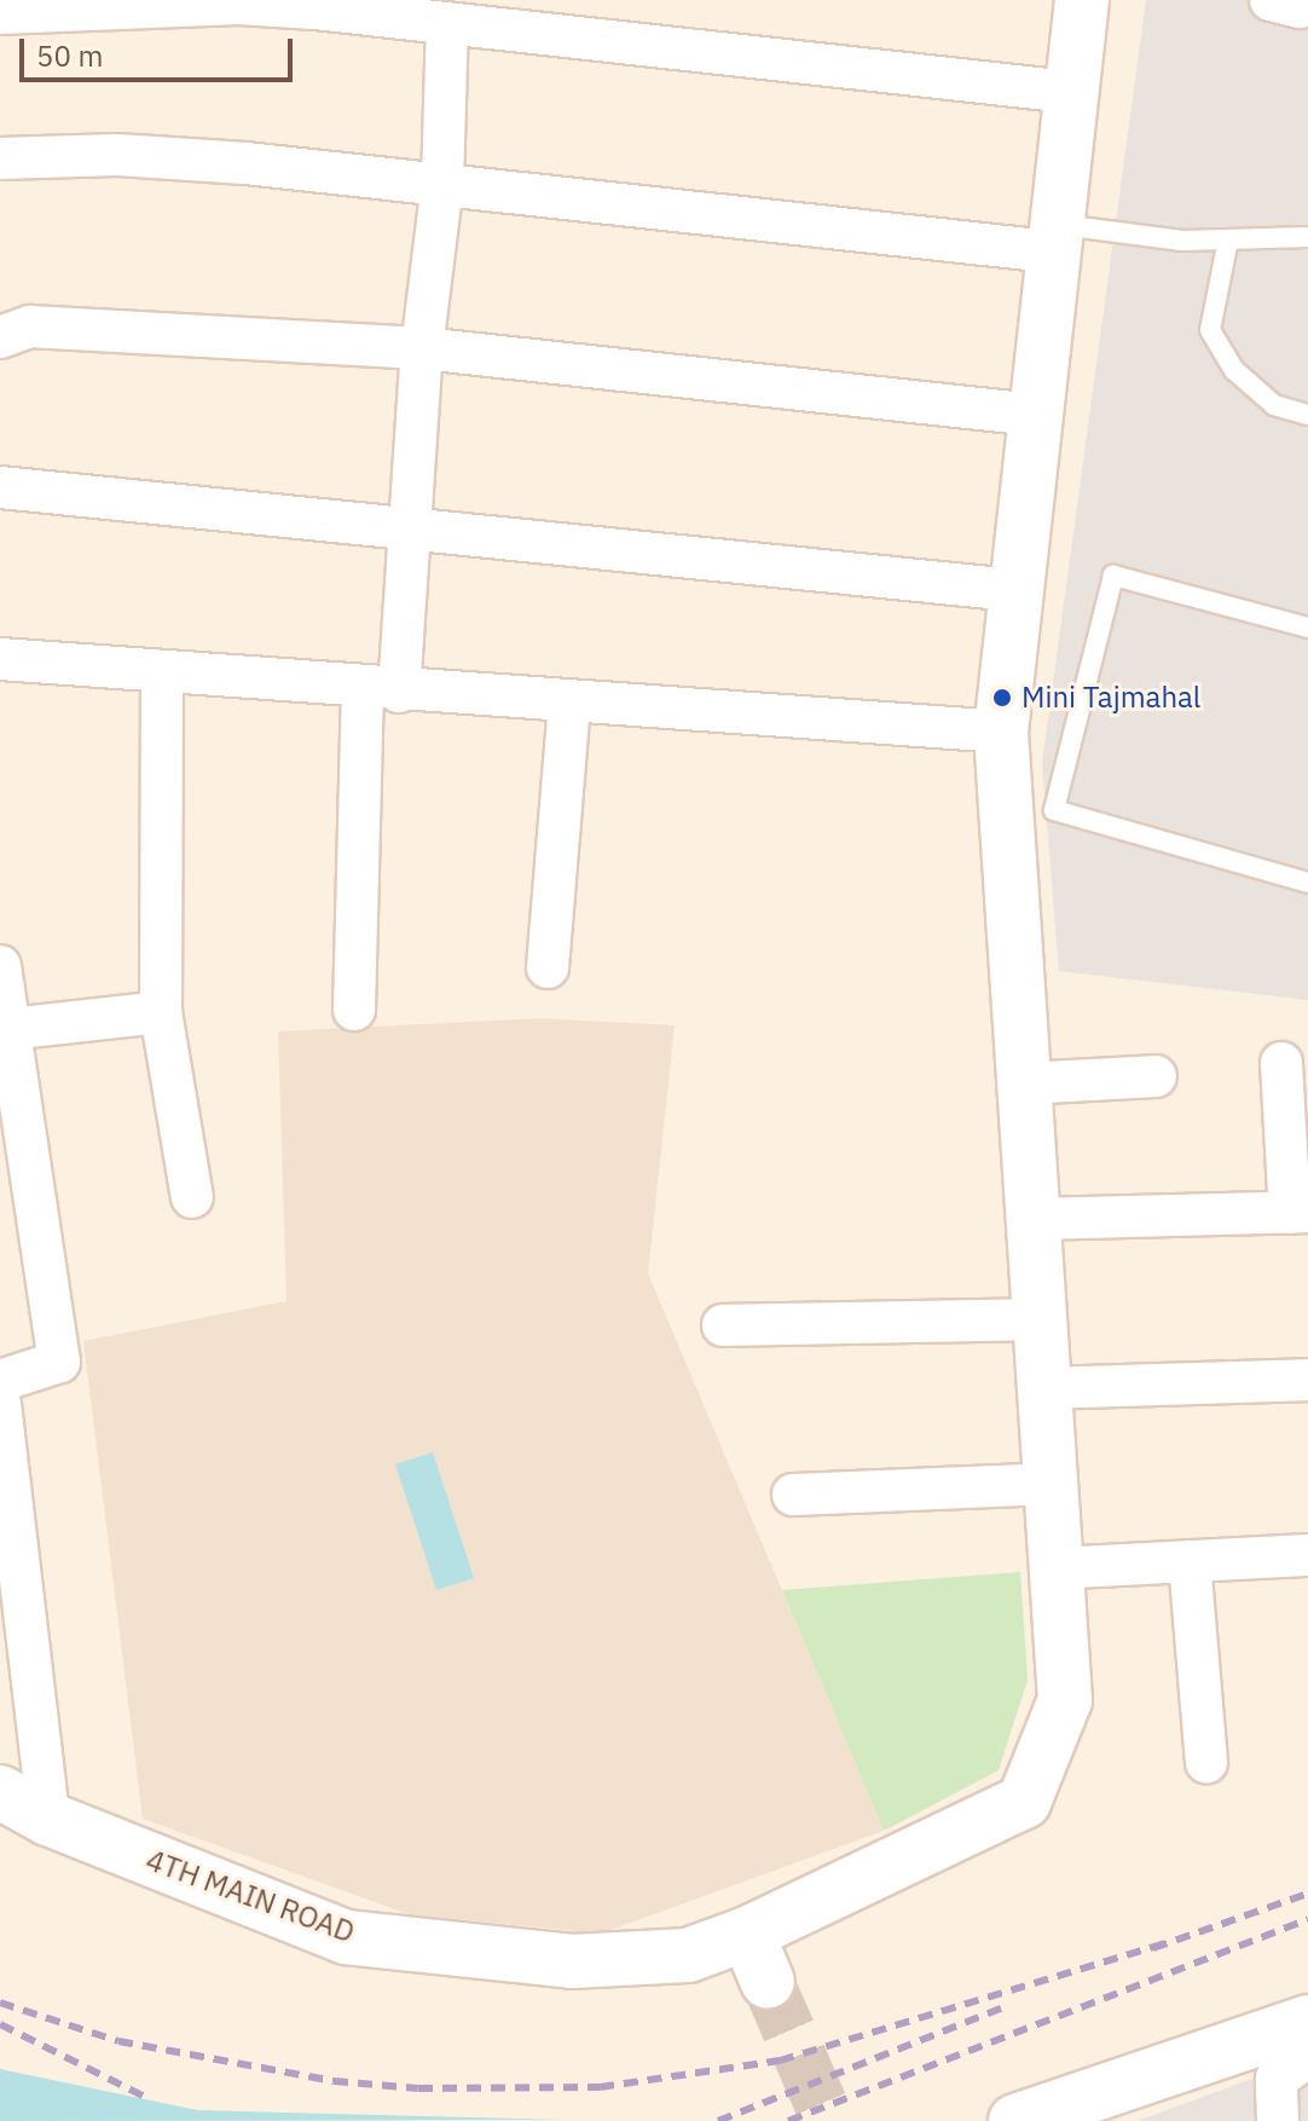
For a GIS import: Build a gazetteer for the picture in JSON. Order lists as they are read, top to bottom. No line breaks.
{"streets":{"street":["4TH MAIN ROAD"]},"places":["Mini Tajmahal"],"scale_bar":"50 m"}
